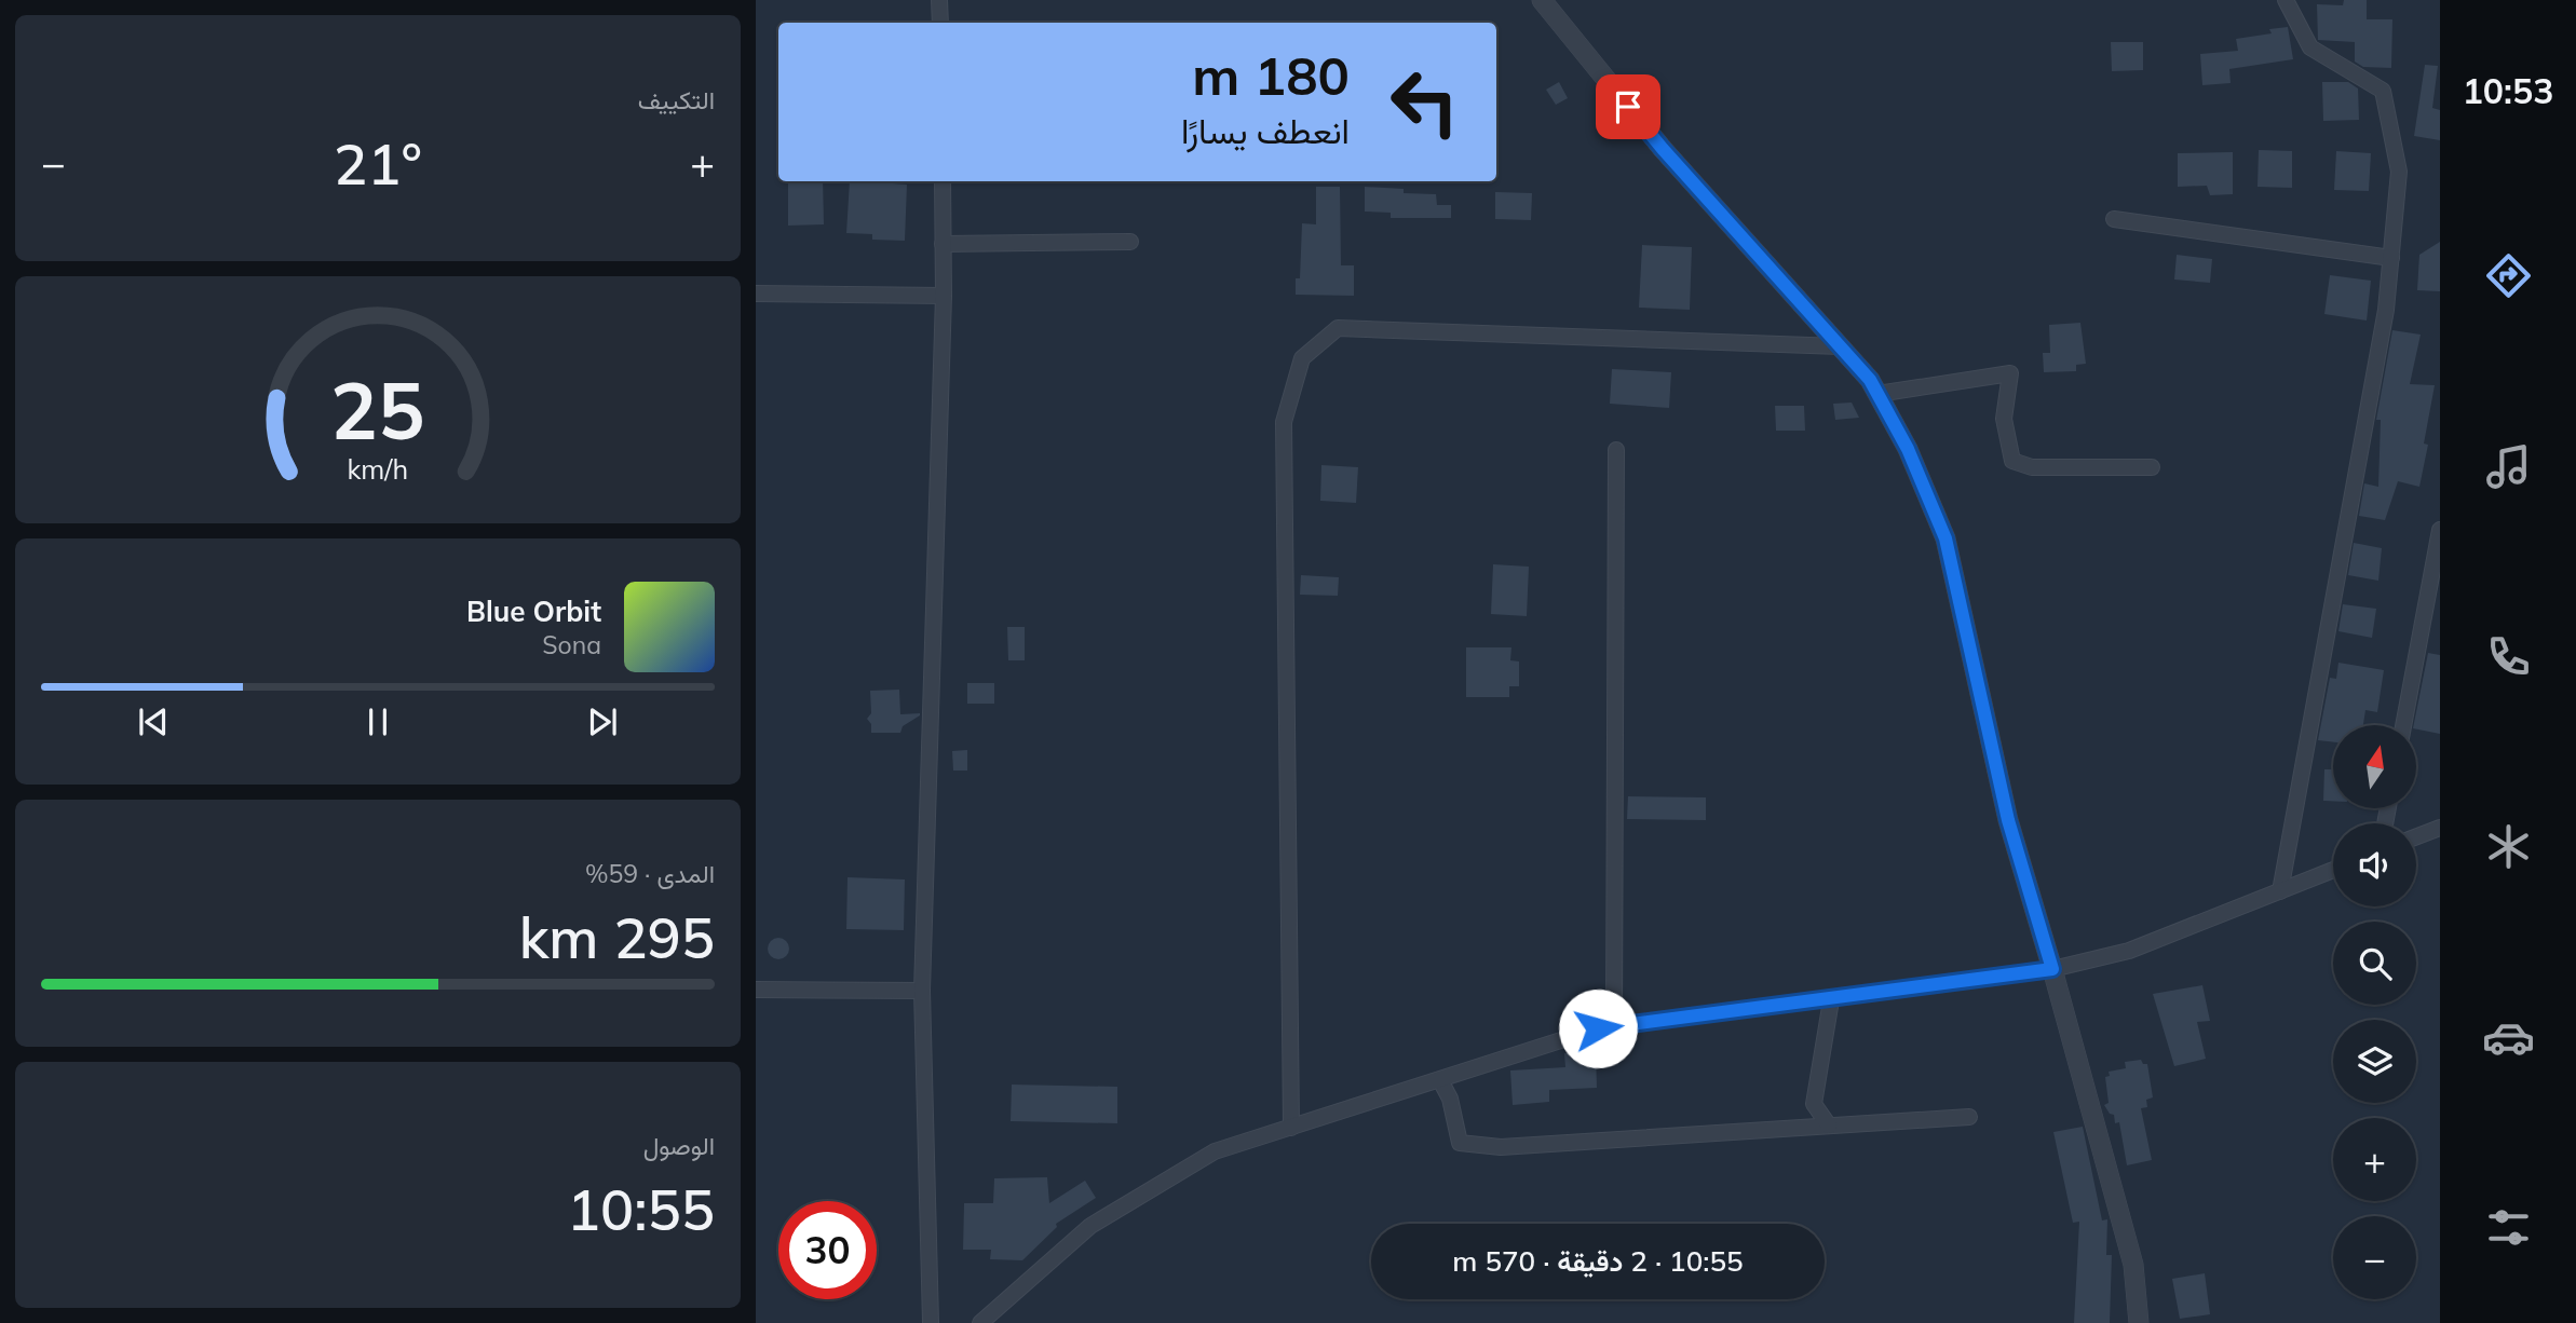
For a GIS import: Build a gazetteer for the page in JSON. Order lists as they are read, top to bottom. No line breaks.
{"north":"top","page":{"tabs":"10:53","tile":["التكييف",["المدى · 59%","295 km"],["الوصول","10:55"]],"turn":["180 m","انعطف يسارًا"],"heat":["−","21°","+"],"song":["Blue Orbit","Sona"],"map_buttons":["+","−"],"limit":"30","trip":"10:55 · 2 دقيقة · 570 m","gauge":["25","km/h"]}}
